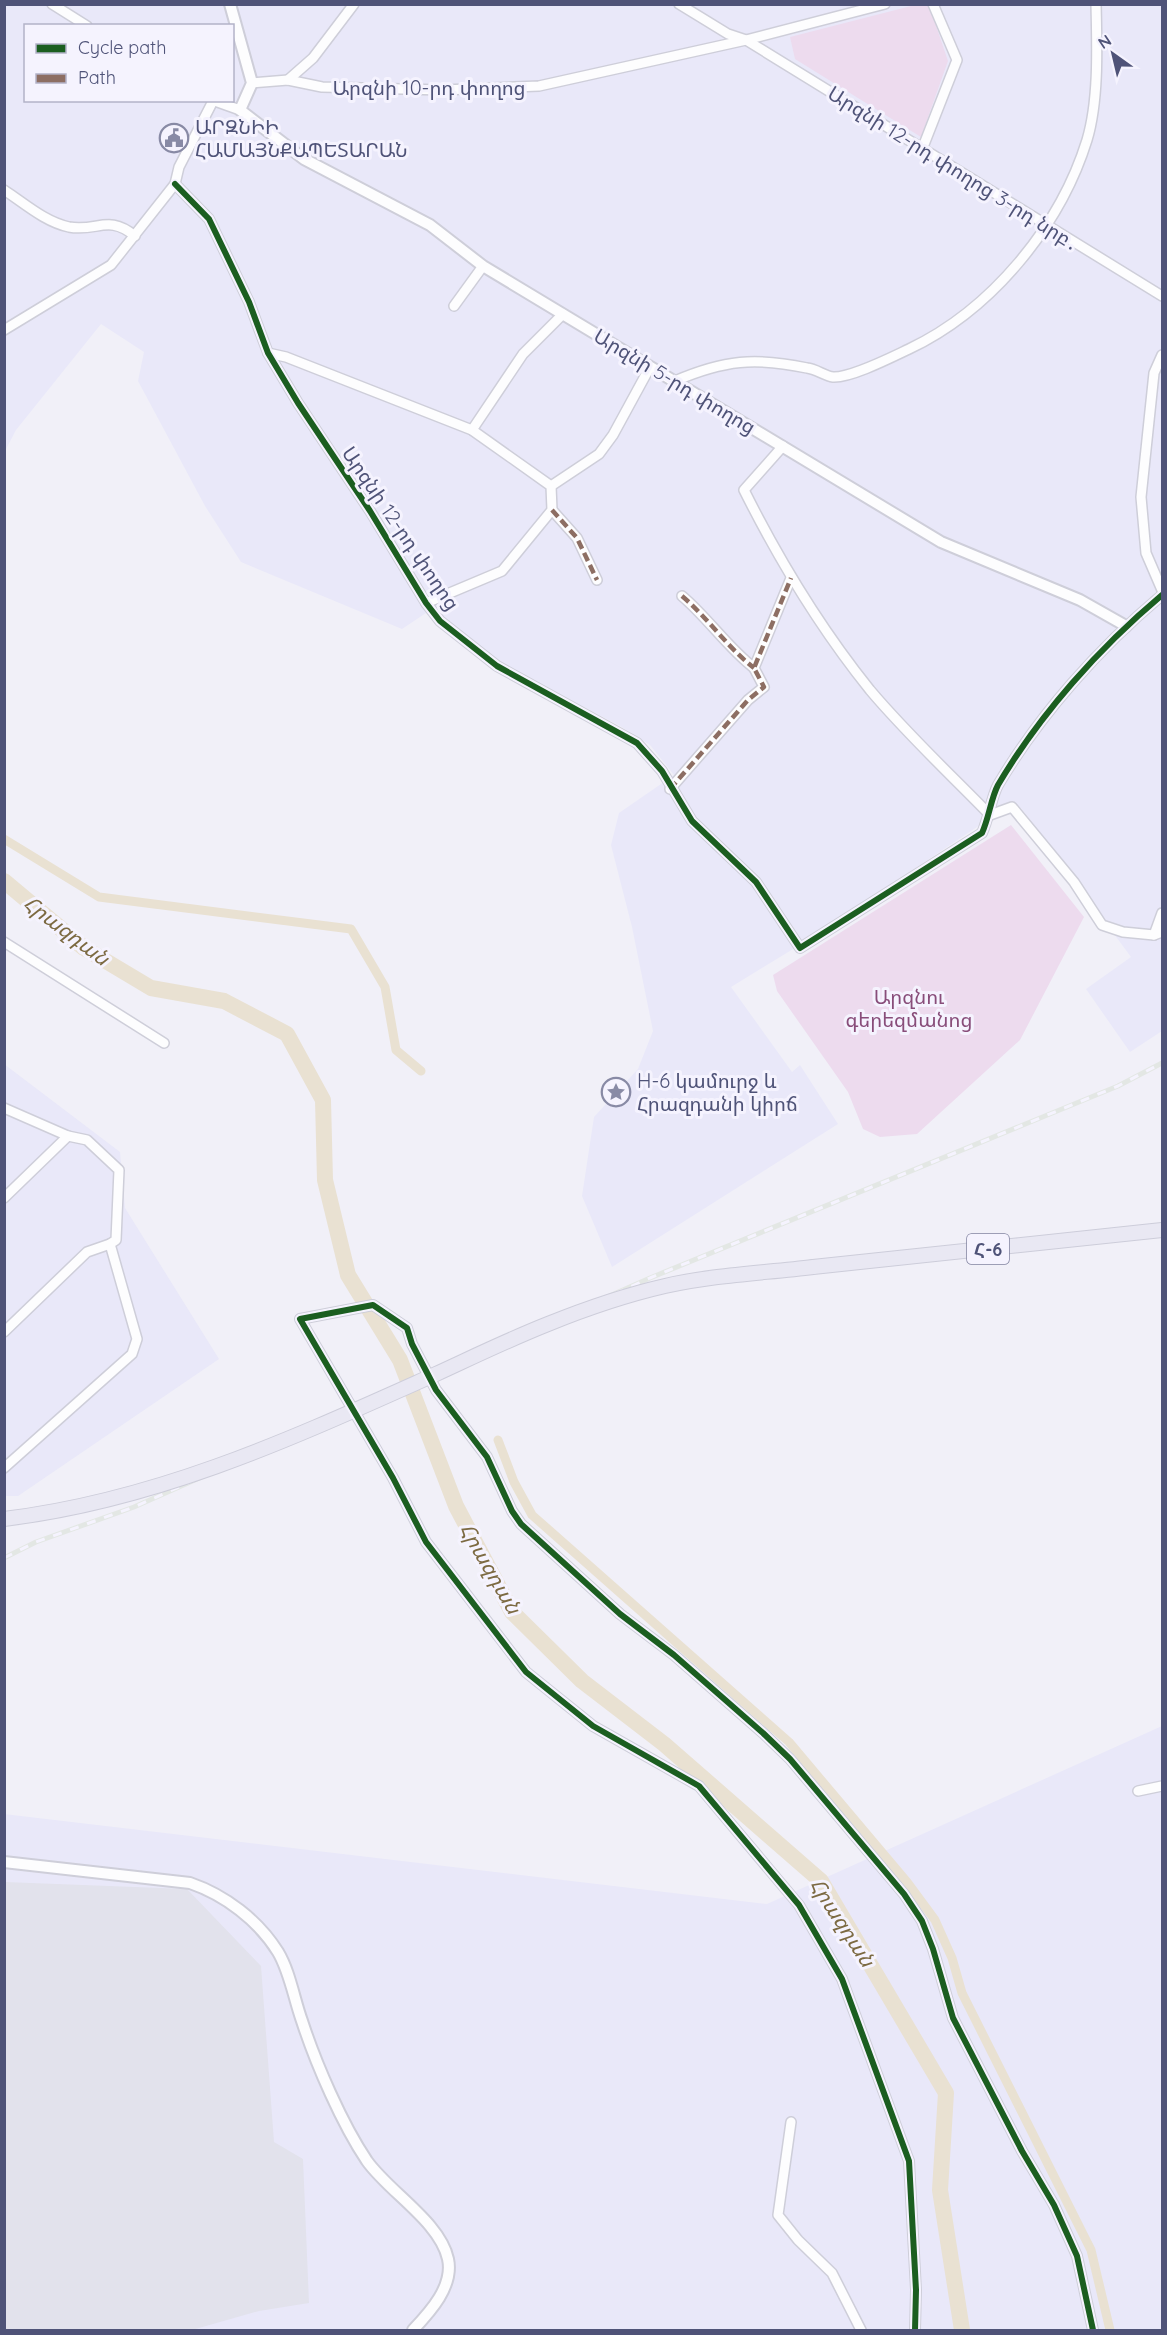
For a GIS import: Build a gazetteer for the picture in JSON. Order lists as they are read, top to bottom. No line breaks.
{"streets":{"main road":["Հ-6"],"street":["Արզնի 10-րդ փողոց","Արզնի 12-րդ փողոց 3-րդ նրբ․","Արզնի 5-րդ փողոց","Արզնի 12-րդ փողոց"]},"crossings":[["Արզնի 10-րդ փողոց","Արզնի 12-րդ փողոց 3-րդ նրբ․"]],"water":["Հրազդան"],"parks":["Արզնու գերեզմանոց"],"places":{"public building":["ԱՐԶՆԻԻ ՀԱՄԱՅՆՔԱՊԵՏԱՐԱՆ"],"place":["H-6 կամուրջ և Հրազդանի կիրճ"]},"legend":["Cycle path","Path"],"north":"top left"}
